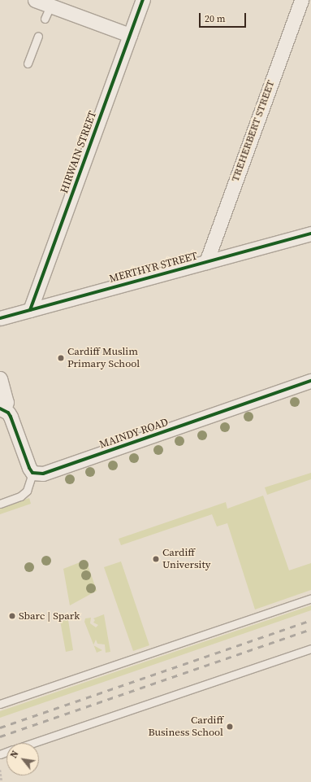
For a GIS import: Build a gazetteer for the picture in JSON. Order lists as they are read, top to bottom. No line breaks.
{"streets":{"street":["TREHERBERT STREET","HIRWAIN STREET","MERTHYR STREET","MAINDY ROAD"]},"crossings":[["TREHERBERT STREET","MERTHYR STREET"],["HIRWAIN STREET","MERTHYR STREET"]],"places":["Cardiff Muslim Primary School","Cardiff University","Sbarc | Spark","Cardiff Business School"],"scale_bar":"20 m","north":"top left"}
